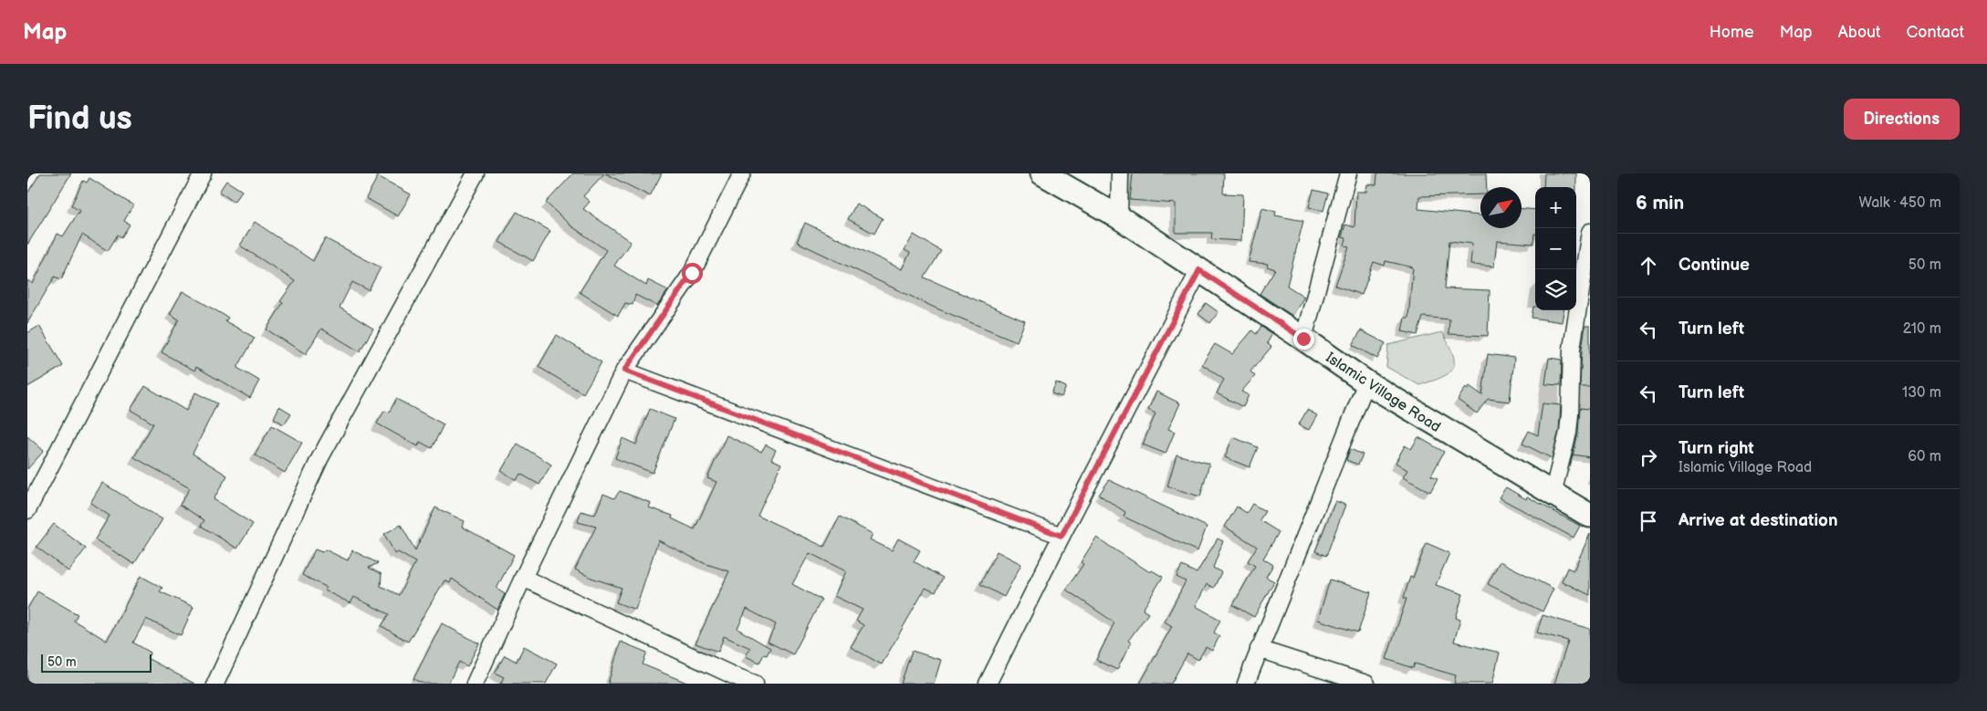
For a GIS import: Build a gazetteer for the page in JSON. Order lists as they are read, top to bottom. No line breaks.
{"streets":{"street":["Islamic Village Road"]},"scale_bar":"50 m","north":"top right","page":{"header":"Map","nav":["Home","Map","About","Contact"],"buttons":"Directions","title":"Find us","heading":["6 min","Walk · 450 m"],"map_buttons":["+","−"],"list":[["Continue","50 m"],["Turn left","210 m"],["Turn left","130 m"],["Turn right","Islamic Village Road","60 m"],"Arrive at destination"],"scale":"50 m"}}
